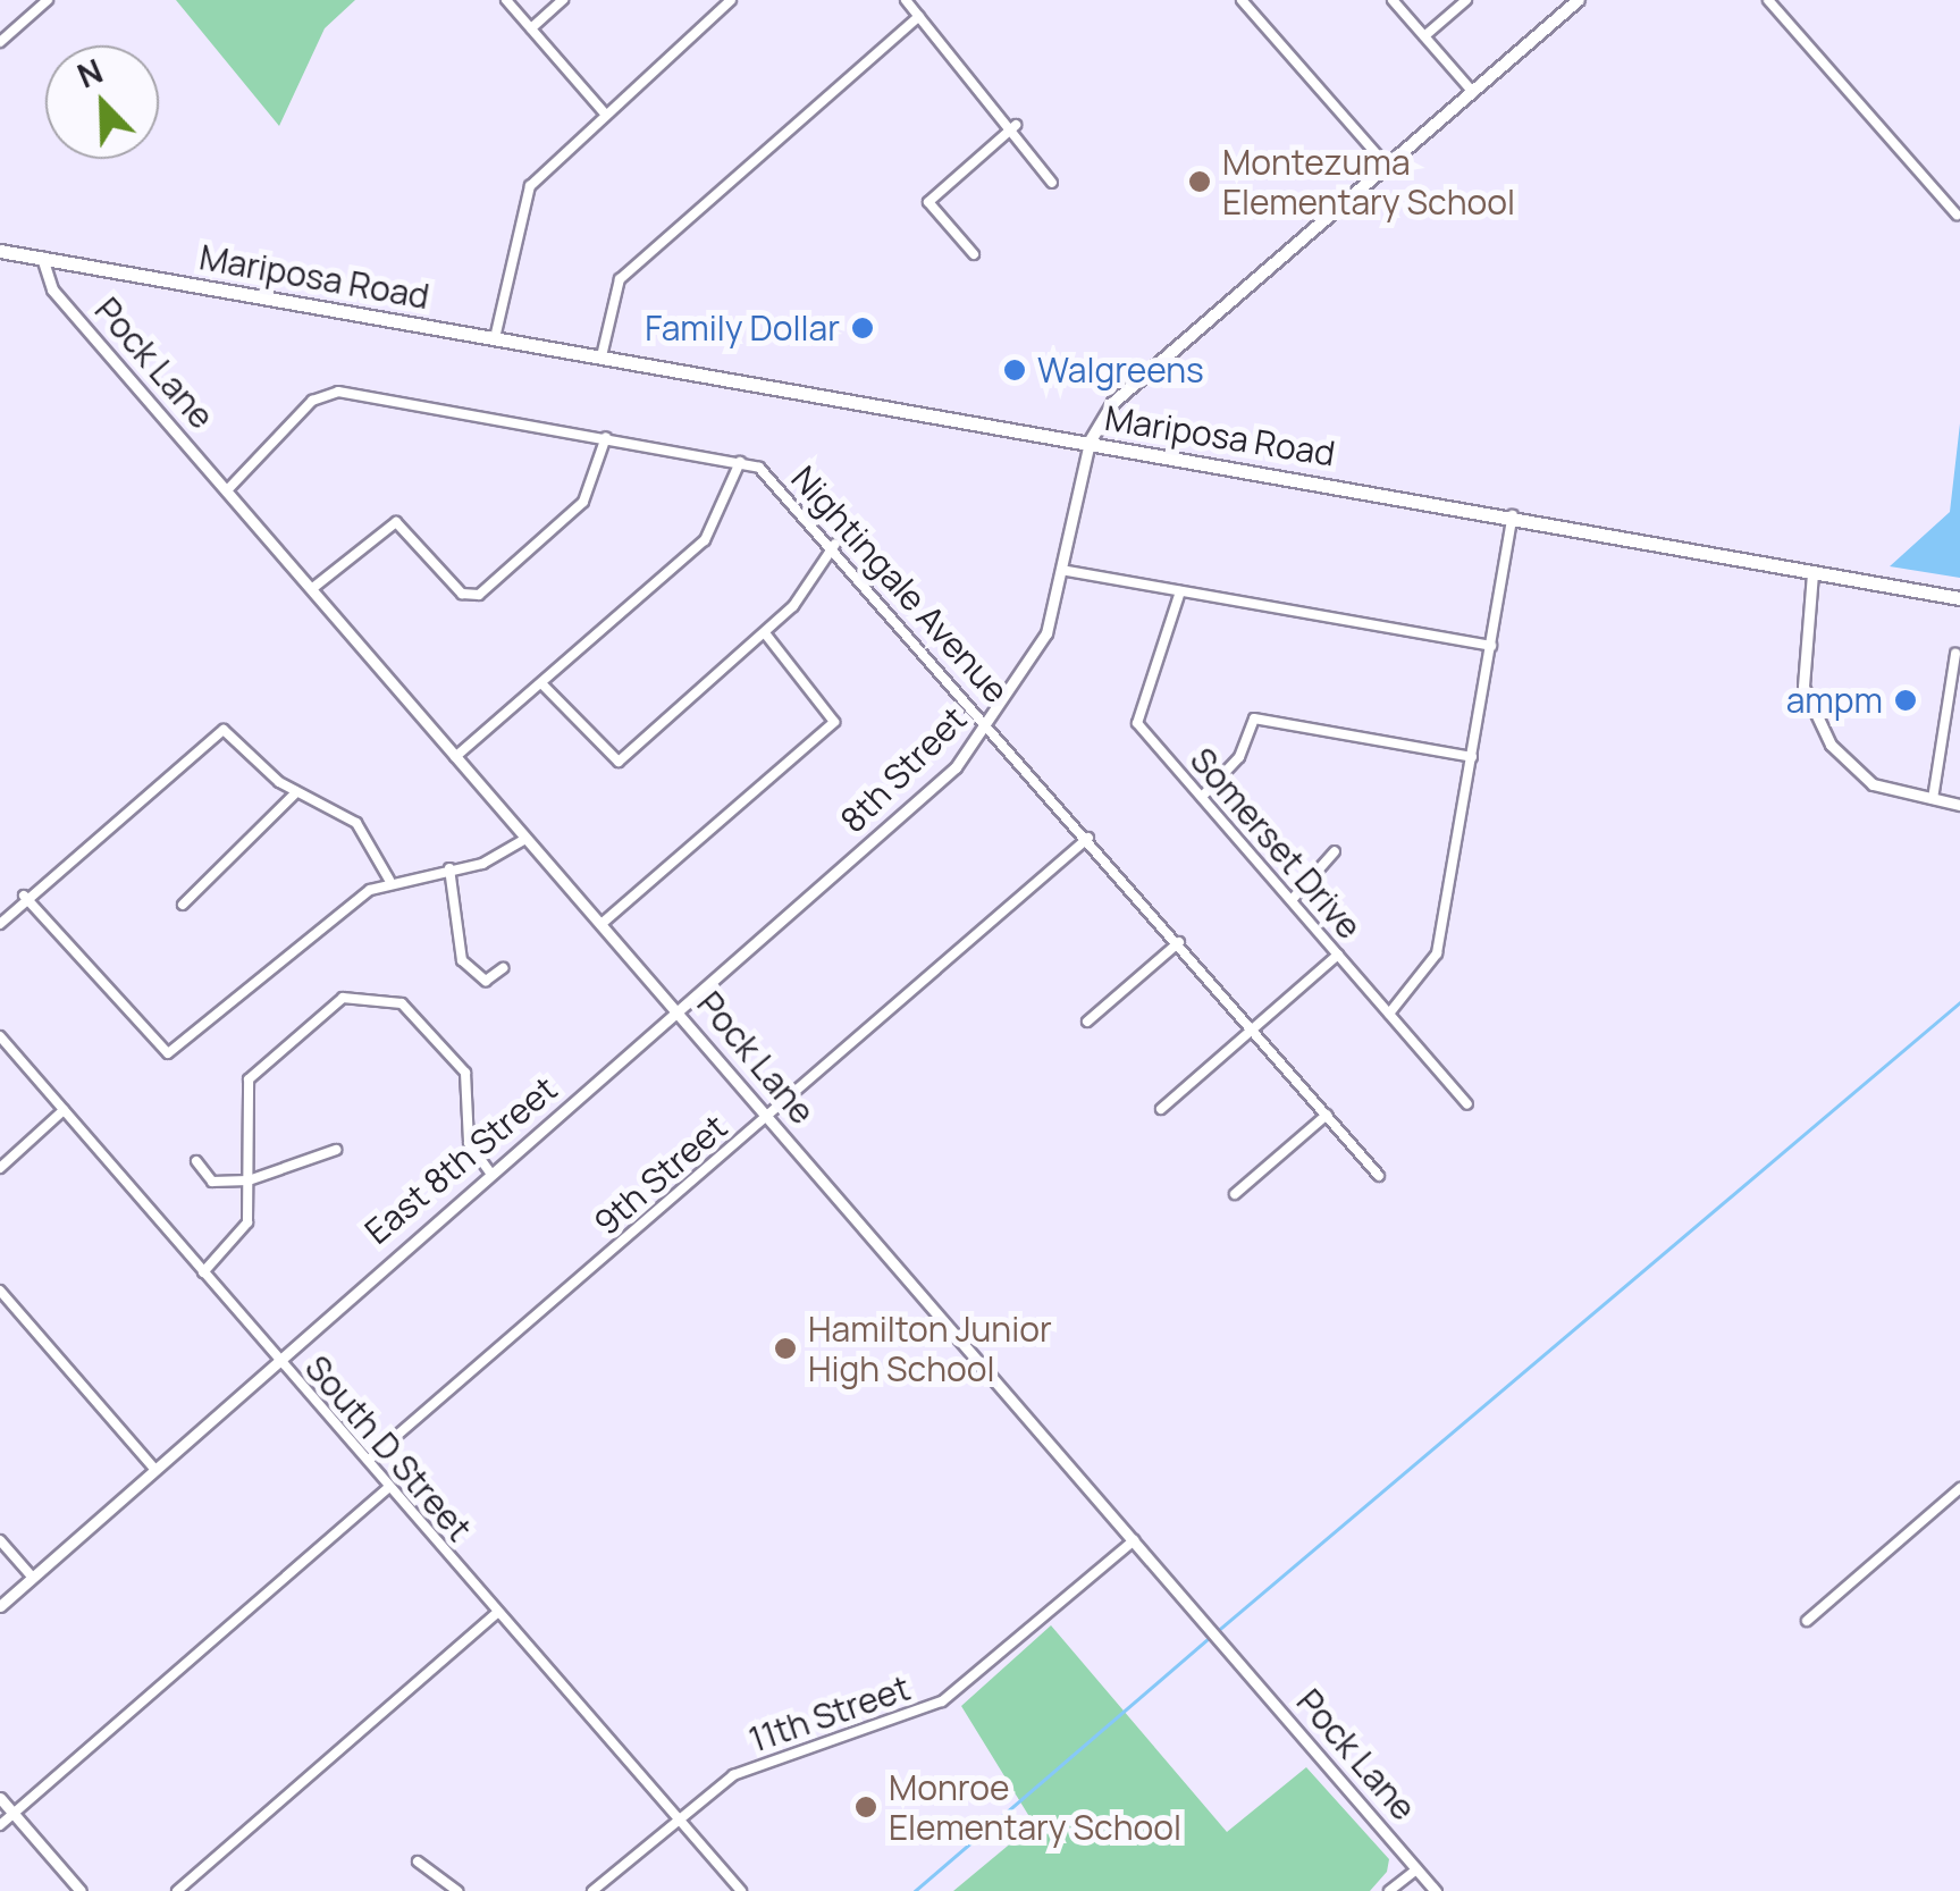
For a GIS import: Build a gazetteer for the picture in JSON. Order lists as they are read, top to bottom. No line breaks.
{"streets":{"main road":["Mariposa Road"],"street":["Pock Lane","Nightingale Avenue","8th Street","Somerset Drive","East 8th Street","9th Street","South D Street","11th Street"]},"crossings":[["Mariposa Road","Pock Lane"],["Mariposa Road","8th Street"],["Pock Lane","Nightingale Avenue"],["Pock Lane","8th Street"],["Pock Lane","East 8th Street"],["Pock Lane","9th Street"],["Pock Lane","11th Street"],["Nightingale Avenue","8th Street"],["Nightingale Avenue","9th Street"],["8th Street","East 8th Street"],["East 8th Street","South D Street"],["9th Street","South D Street"],["South D Street","11th Street"]],"places":["Montezuma Elementary School","Family Dollar","Walgreens","ampm","Hamilton Junior High School","Monroe Elementary School"],"north":"top left"}
